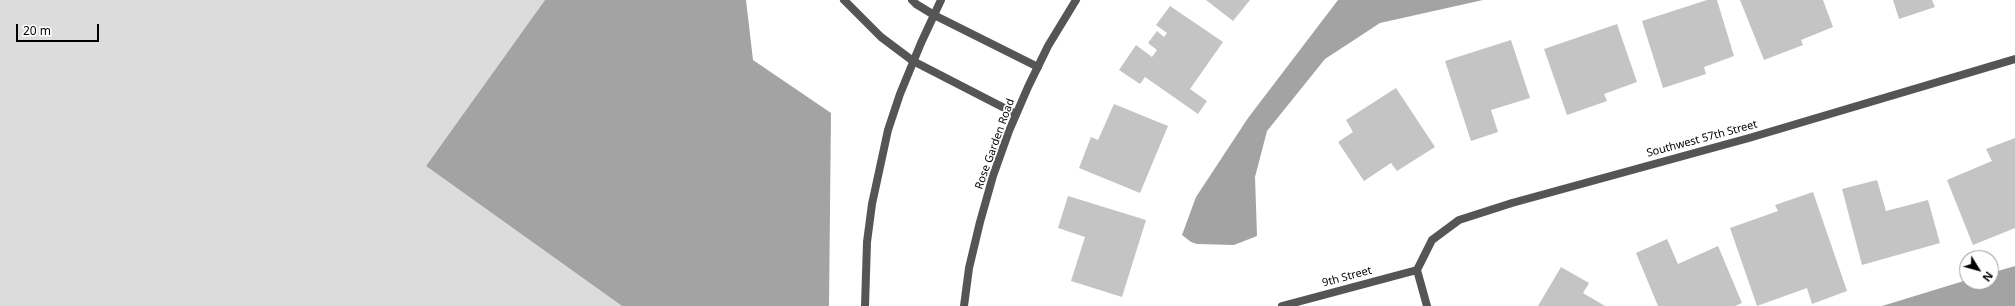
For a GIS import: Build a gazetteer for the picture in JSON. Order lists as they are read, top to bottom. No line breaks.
{"streets":{"street":["Southwest 57th Street","Rose Garden Road","9th Street"]},"crossings":[["Southwest 57th Street","9th Street"]],"scale_bar":"20 m","north":"bottom right"}
